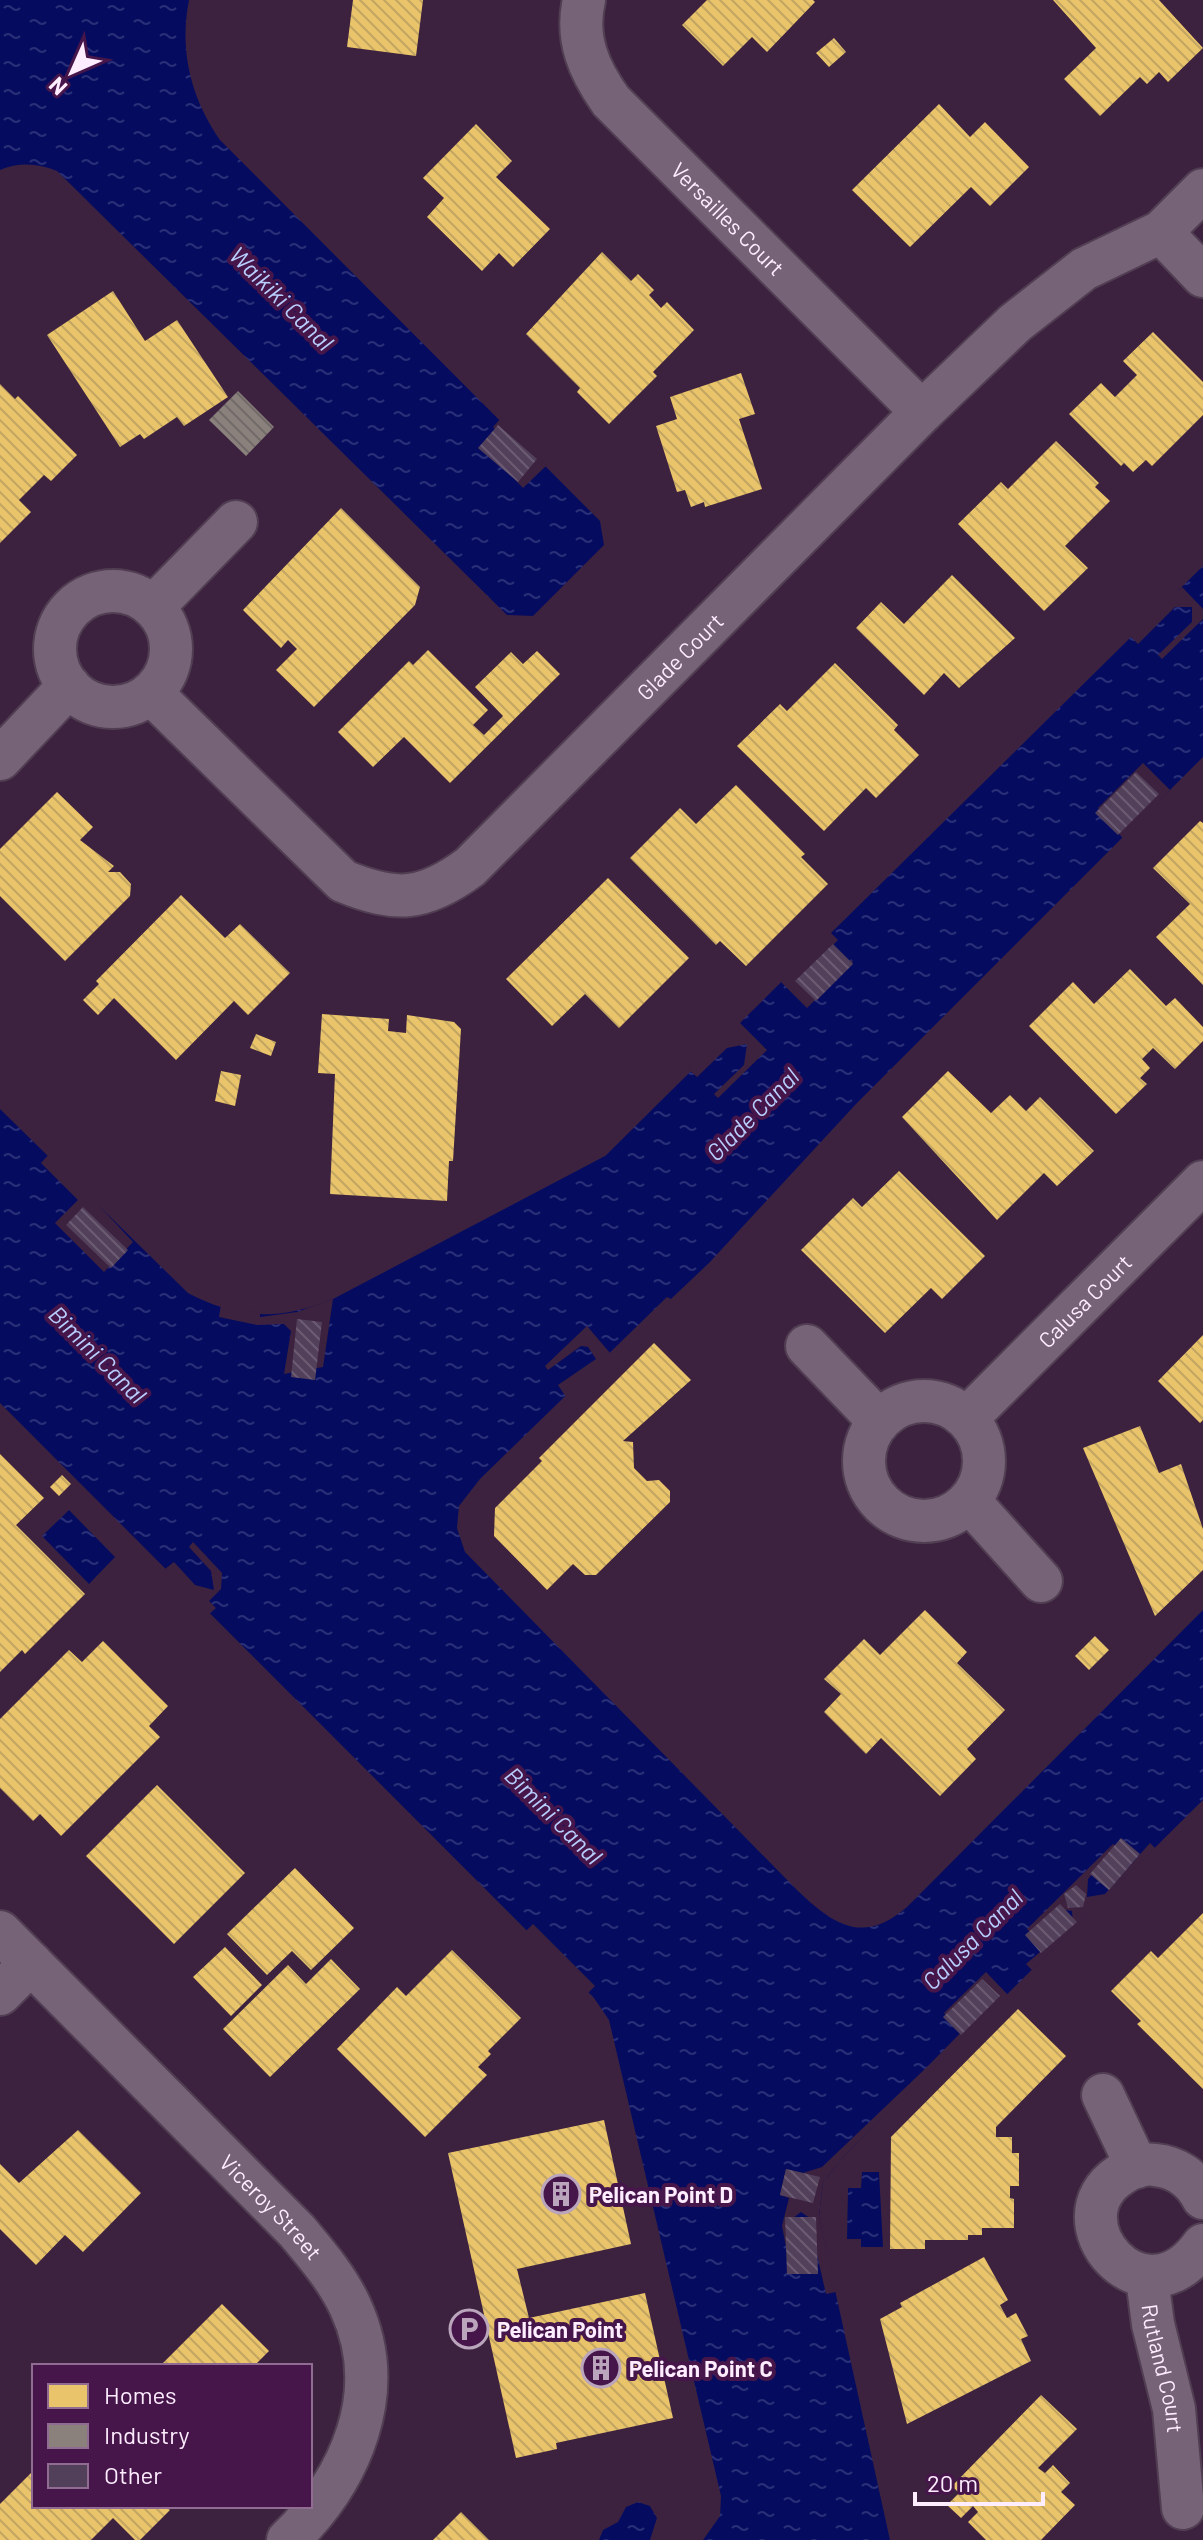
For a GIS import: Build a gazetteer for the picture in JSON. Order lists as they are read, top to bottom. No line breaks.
{"streets":{"street":["Versailles Court","Glade Court","Calusa Court","Viceroy Street","Rutland Court"]},"crossings":[["Versailles Court","Glade Court"]],"water":["Waikiki Canal","Glade Canal","Bimini Canal","Calusa Canal"],"places":{"building":["Pelican Point D","Pelican Point C"],"parking":["Pelican Point"]},"legend":["Homes","Industry","Other"],"scale_bar":"20 m","north":"bottom left"}
